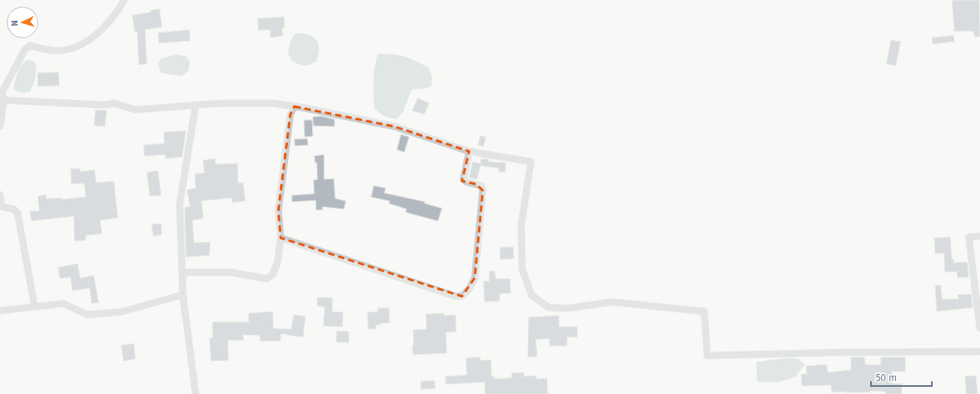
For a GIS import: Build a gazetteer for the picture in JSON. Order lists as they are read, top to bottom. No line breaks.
{"scale_bar":"50 m","north":"left"}
